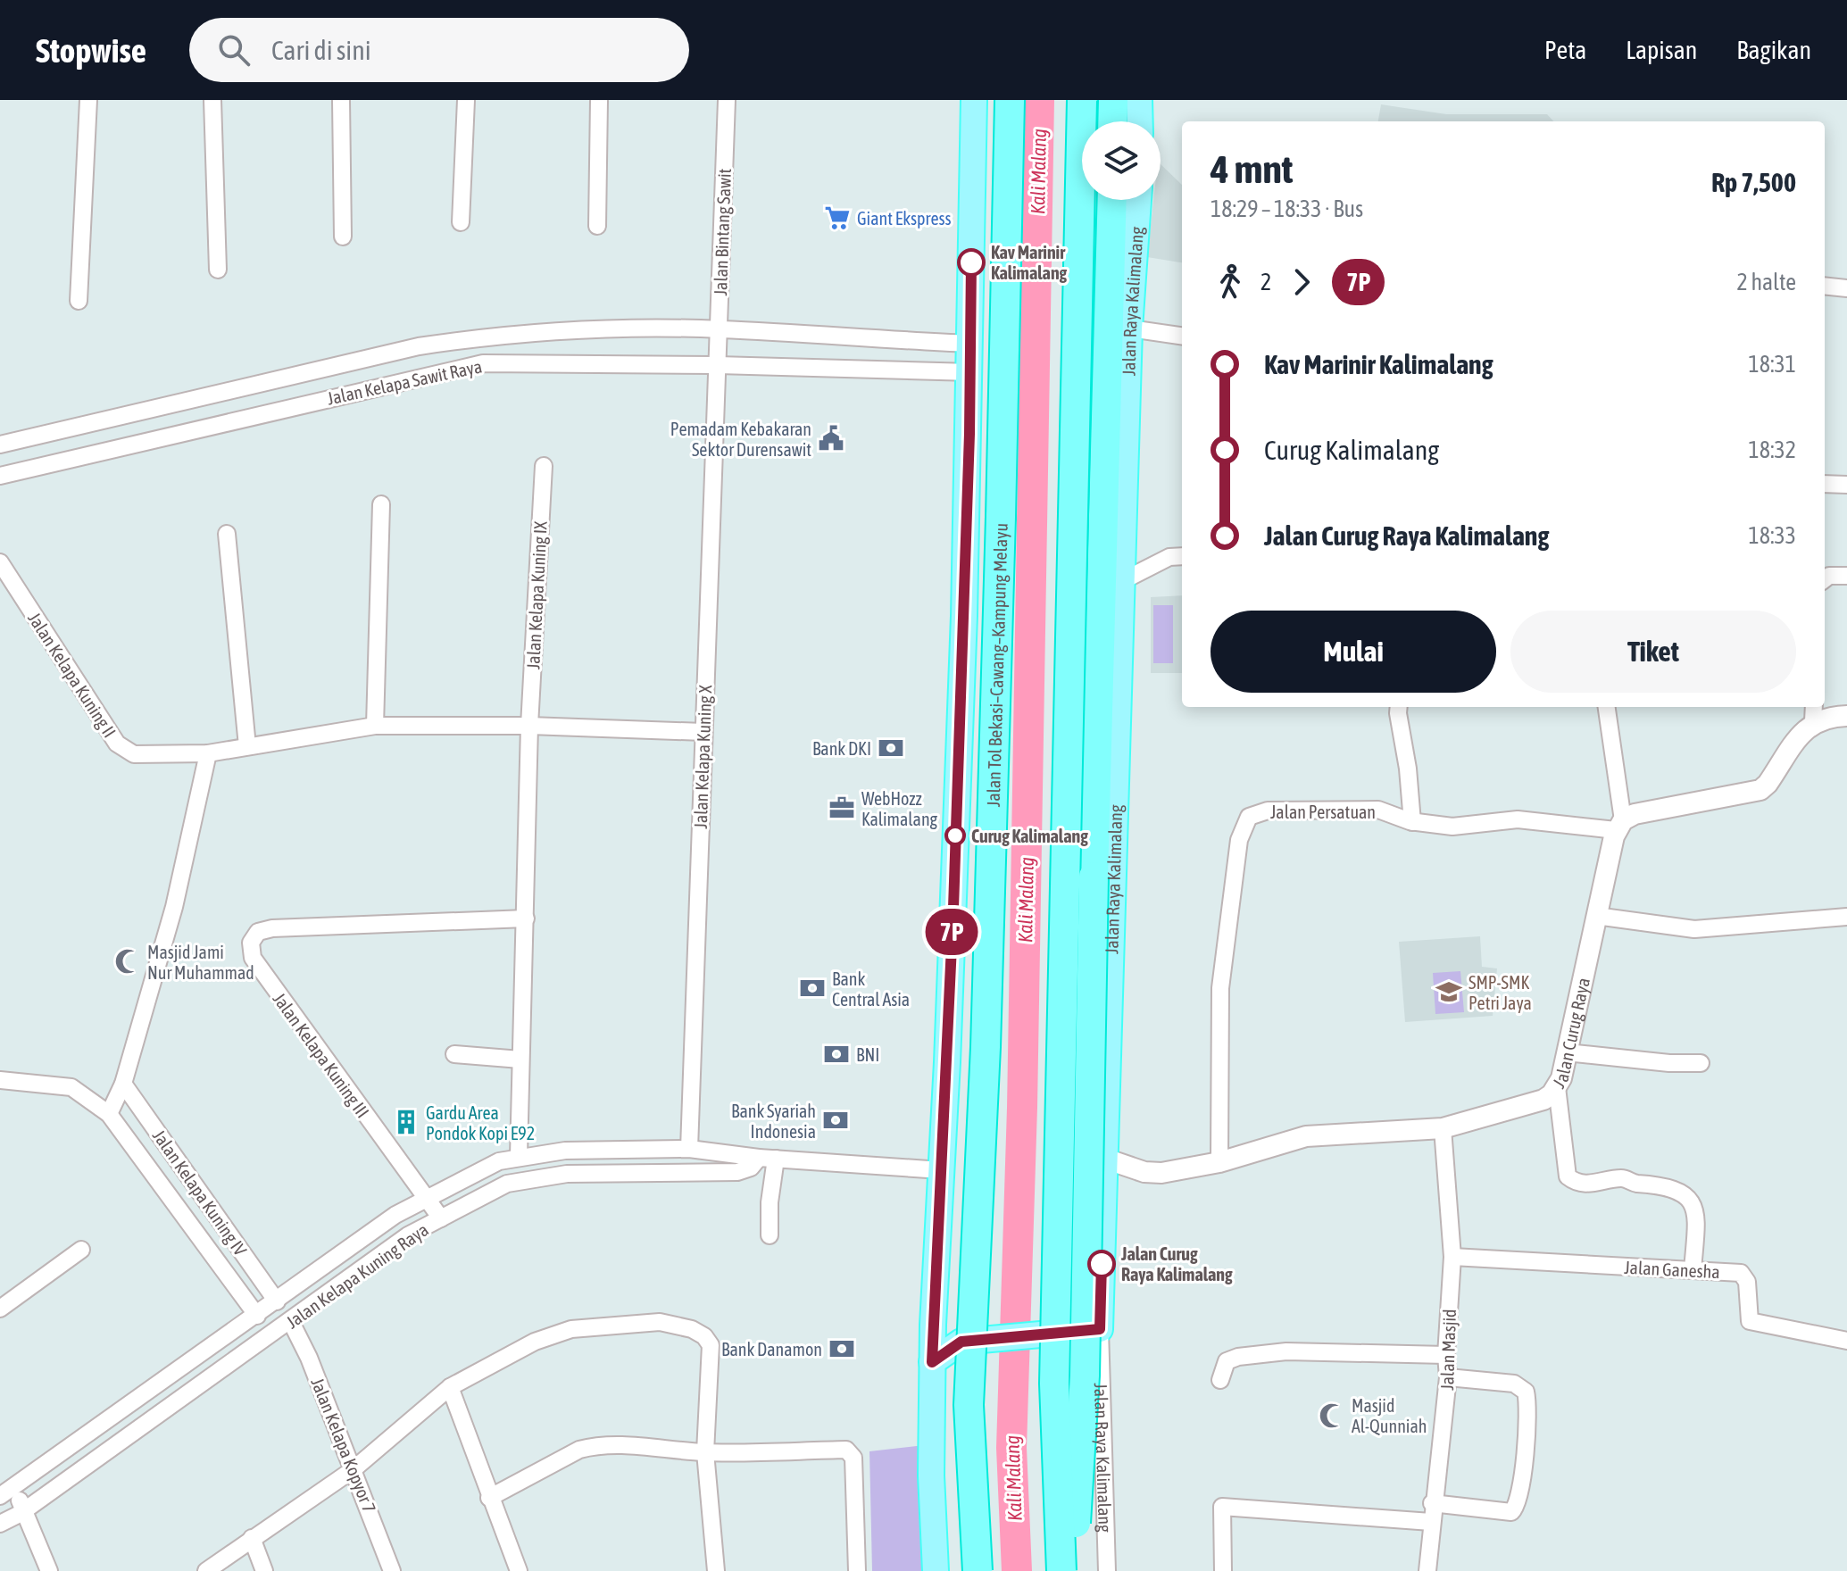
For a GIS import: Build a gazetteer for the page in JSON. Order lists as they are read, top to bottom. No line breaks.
{"streets":{"highway":["Jalan Tol Bekasi–Cawang–Kampung Melayu"],"main road":["Jalan Raya Kalimalang"],"street":["Jalan Bintang Sawit","Jalan Kelapa Sawit Raya","Jalan Kelapa Kuning IX","Jalan Kelapa Kuning II","Jalan Kelapa Kuning X","Jalan Persatuan","Jalan Curug Raya","Jalan Kelapa Kuning III","Jalan Kelapa Kuning IV","Jalan Ganesha","Jalan Kelapa Kuning Raya","Jalan Masjid","Jalan Kelapa Kopyor 7"]},"crossings":[["Jalan Bintang Sawit","Jalan Kelapa Sawit Raya"],["Jalan Bintang Sawit","Jalan Kelapa Kuning X"],["Jalan Raya Kalimalang","Jalan Curug Raya"],["Jalan Kelapa Sawit Raya","Jalan Kelapa Kuning X"],["Jalan Kelapa Kuning IX","Jalan Kelapa Kuning II"],["Jalan Kelapa Kuning IX","Jalan Kelapa Kuning III"],["Jalan Kelapa Kuning II","Jalan Kelapa Kuning X"],["Jalan Kelapa Kuning X","Jalan Kelapa Kuning Raya"],["Jalan Persatuan","Jalan Curug Raya"],["Jalan Curug Raya","Jalan Masjid"],["Jalan Kelapa Kuning III","Jalan Kelapa Kuning Raya"],["Jalan Kelapa Kuning IV","Jalan Kelapa Kuning Raya"],["Jalan Ganesha","Jalan Masjid"],["Jalan Kelapa Kuning Raya","Jalan Kelapa Kopyor 7"]],"water":["Kali Malang"],"places":{"supermarket":["Giant Ekspress"],"other":["Kav Marinir Kalimalang","Curug Kalimalang","Jalan Curug Raya Kalimalang"],"public building":["Pemadam Kebakaran Sektor Durensawit"],"bank":["Bank DKI","Bank Central Asia","BNI","Bank Syariah Indonesia","Bank Danamon"],"office":["WebHozz Kalimalang"],"mosque":["Masjid Jami Nur Muhammad","Masjid Al-Qunniah"],"school or university":["SMP-SMK Petri Jaya"],"building":["Gardu Area Pondok Kopi E92"]},"lines":["bus line 7P"],"page":{"header":"Stopwise","search":"Cari di sini","nav":["Peta","Lapisan","Bagikan"],"on_map":"7P","heading":["4 mnt","18:29 – 18:33 · Bus","Rp 7,500"],"legs":["2","7P","2 halte"],"list":[{"name":"Kav Marinir Kalimalang","value":"18:31"},{"name":"Curug Kalimalang","value":"18:32"},{"name":"Jalan Curug Raya Kalimalang","value":"18:33"}],"buttons":["Mulai","Tiket"]}}
